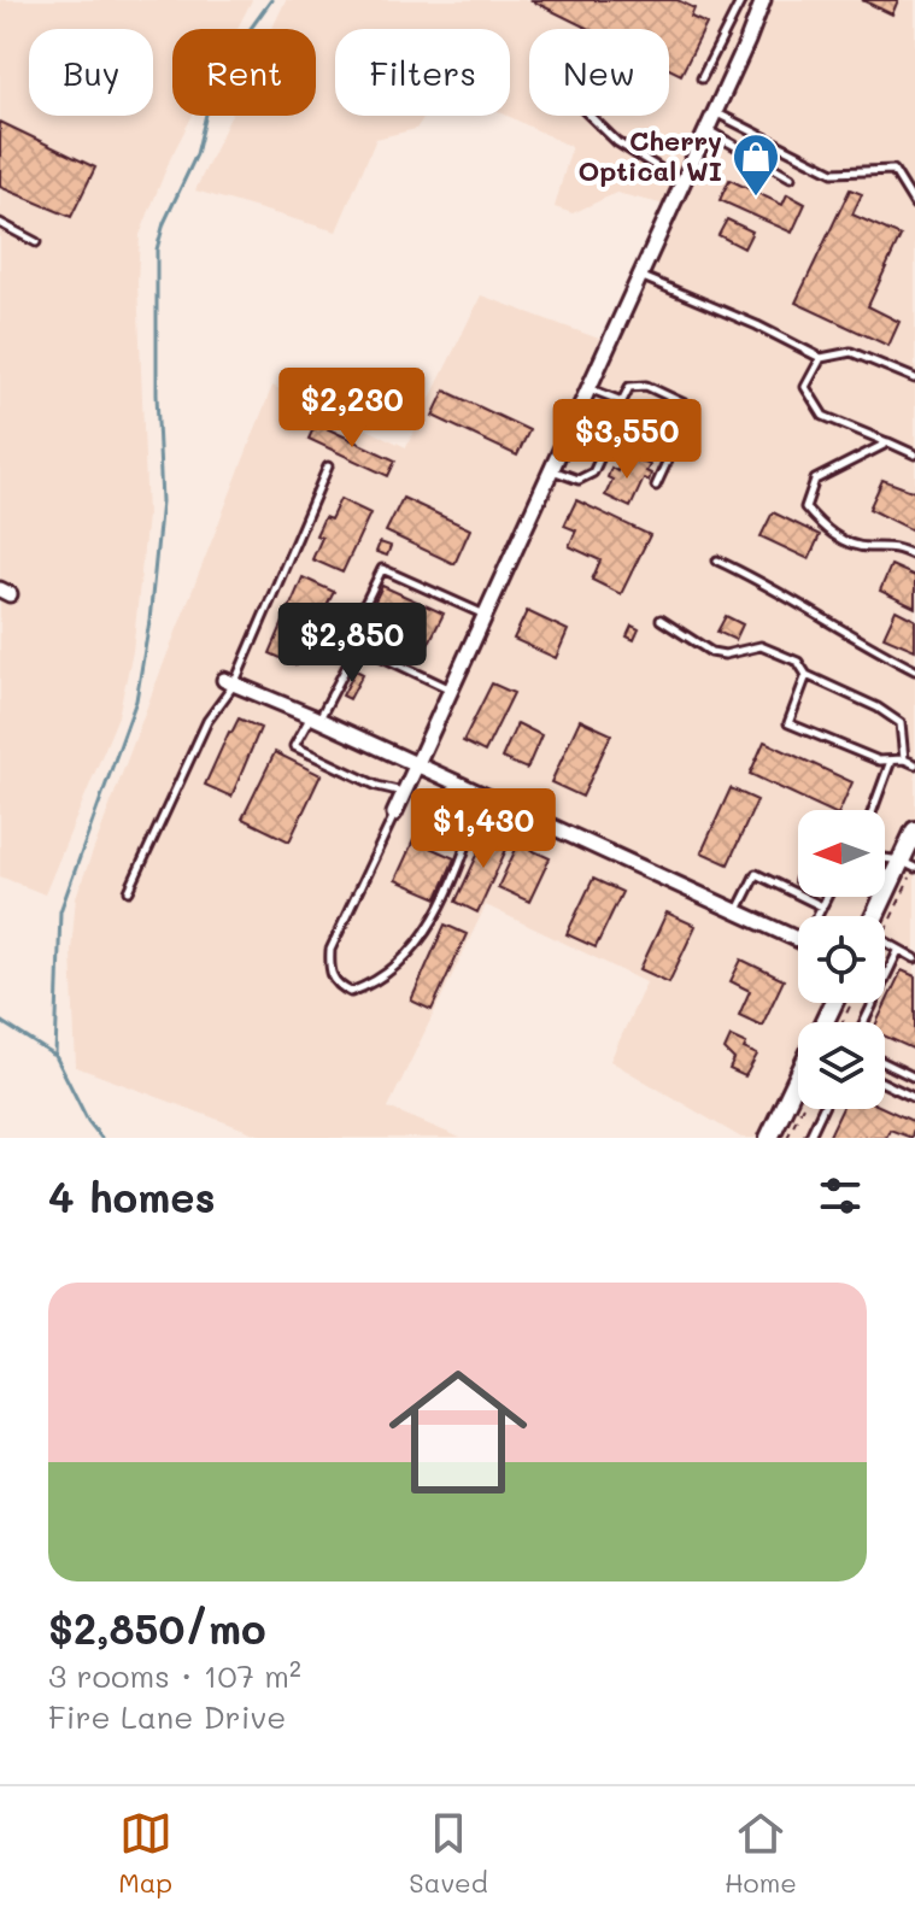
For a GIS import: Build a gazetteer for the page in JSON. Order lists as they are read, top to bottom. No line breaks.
{"places":{"shop":["Cherry Optical WI"]},"north":"left","page":{"chip":["Buy","Rent","Filters","New"],"price":["$2,230","$3,550","$2,850","$1,430"],"heading":"4 homes","list":[{"name":"$2,850/mo","note":"3 rooms · 107 m² · Fire Lane Drive"}],"tabs":["Map","Saved","Home"]}}
